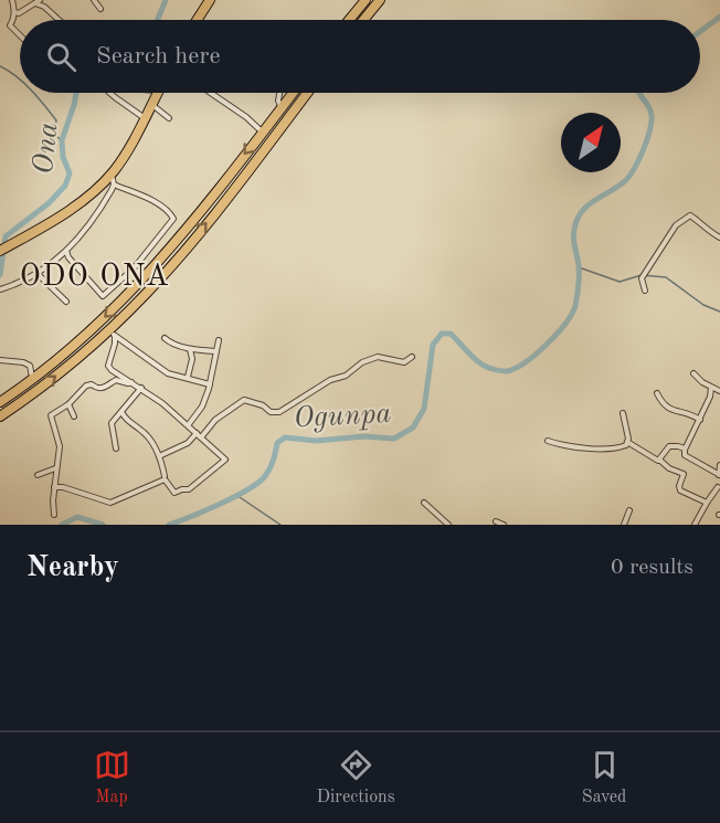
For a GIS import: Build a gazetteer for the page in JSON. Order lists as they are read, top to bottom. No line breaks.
{"districts":["ODO ONA"],"water":["Ona","Ogunpa"],"north":"top right","page":{"search":"Search here","heading":["Nearby","0 results"],"nav":["Map","Directions","Saved"]}}
